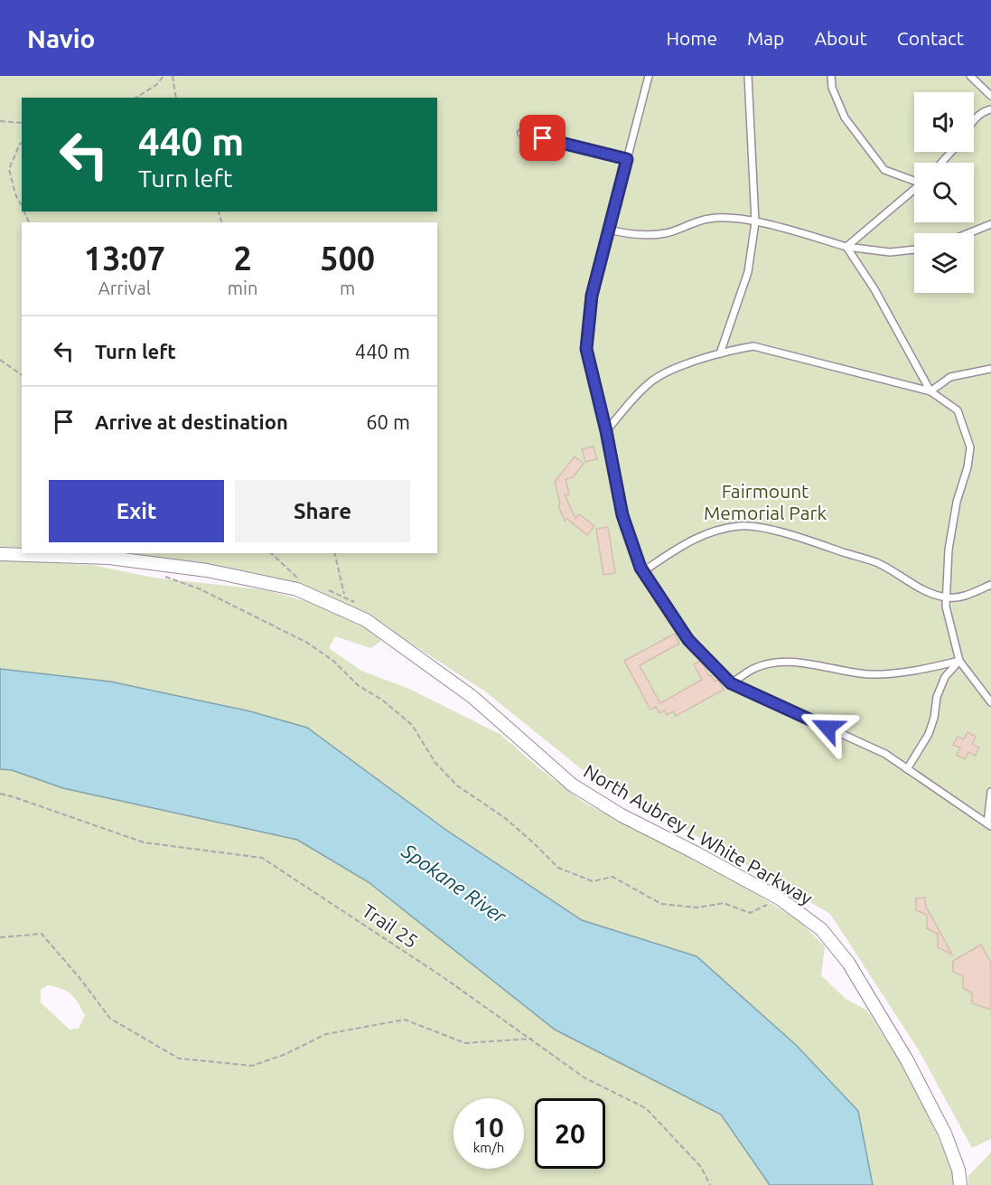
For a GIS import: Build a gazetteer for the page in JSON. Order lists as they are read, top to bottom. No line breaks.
{"streets":{"street":["North Aubrey L White Parkway"],"path":["Trail 25"]},"water":["Spokane River"],"parks":["Fairmount Memorial Park"],"page":{"header":"Navio","nav":["Home","Map","About","Contact"],"turn":["440 m","Turn left"],"eta":["13:07","Arrival","2","min","500","m"],"list":[{"name":"Turn left","value":"440 m"},{"name":"Arrive at destination","value":"60 m"}],"buttons":["Exit","Share"],"speed":"10 km/h","limit":"20"}}
